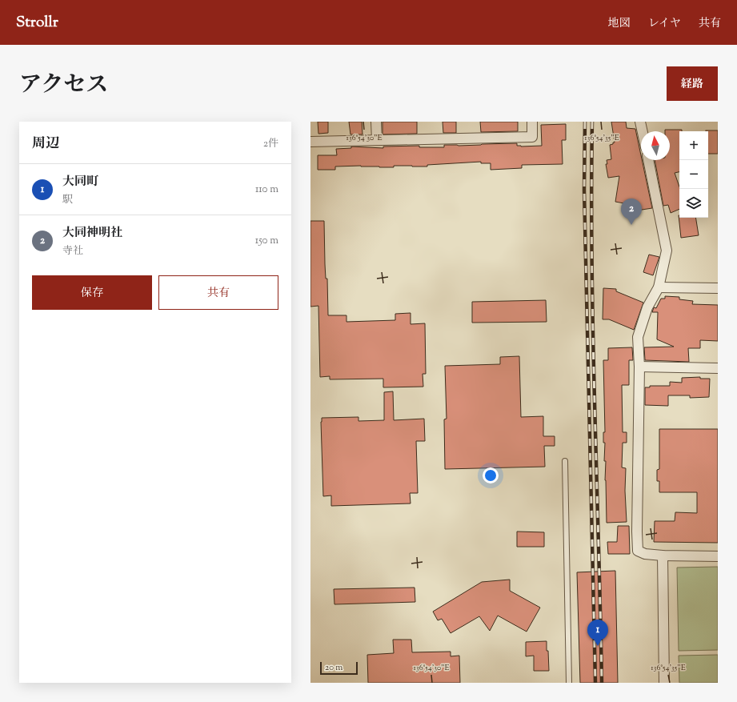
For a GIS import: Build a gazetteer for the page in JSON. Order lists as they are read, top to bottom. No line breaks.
{"scale_bar":"20 m","north":"top","page":{"header":"Strollr","nav":["地図","レイヤ","共有"],"title":"アクセス","buttons":["経路",["保存","共有"]],"heading":["周辺","2件"],"map_buttons":["+","−"],"list":[{"mark":"1","name":"大同町","note":"駅","value":"110 m"},{"mark":"2","name":"大同神明社","note":"寺社","value":"150 m"}],"pins":["2","1"],"scale":"20 m"},"coordinates":["136°54'30\"E","136°54'35\"E"]}
